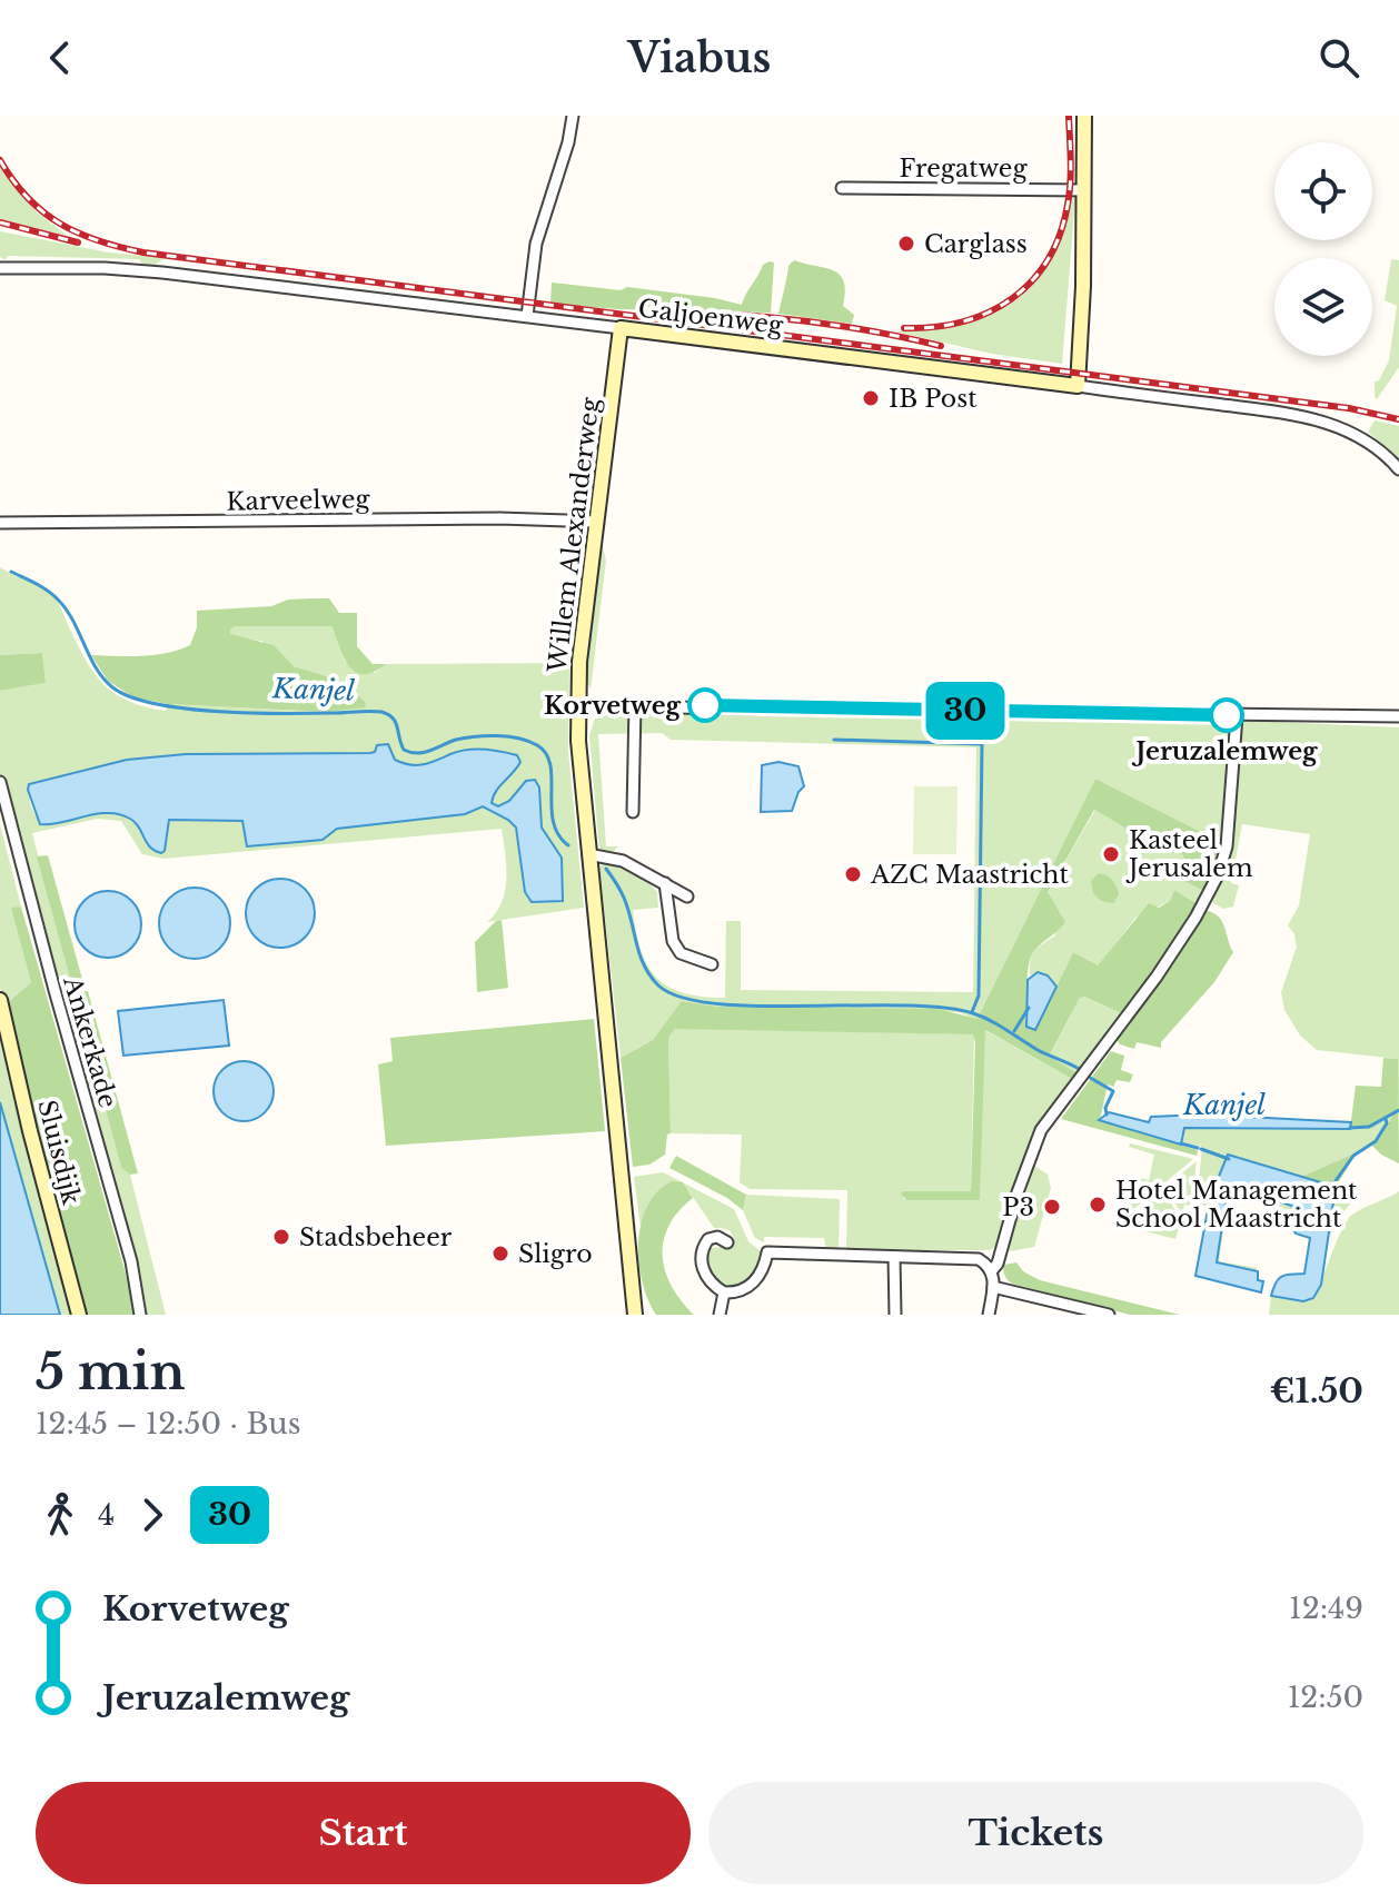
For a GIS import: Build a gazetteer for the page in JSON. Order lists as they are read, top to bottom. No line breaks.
{"streets":{"street":["Fregatweg","Galjoenweg","Karveelweg","Willem Alexanderweg","Ankerkade","Sluisdijk"]},"crossings":[["Galjoenweg","Willem Alexanderweg"],["Karveelweg","Willem Alexanderweg"]],"water":["Kanjel"],"places":["Carglass","IB Post","Korvetweg","Jeruzalemweg","Kasteel Jerusalem","AZC Maastricht","Hotel Management School Maastricht","P3","Stadsbeheer","Sligro"],"lines":["bus line 30"],"page":{"header":"Viabus","on_map":"30","heading":["5 min","12:45 – 12:50 · Bus","€1.50"],"legs":["4","30"],"list":[{"name":"Korvetweg","value":"12:49"},{"name":"Jeruzalemweg","value":"12:50"}],"buttons":["Start","Tickets"]}}
